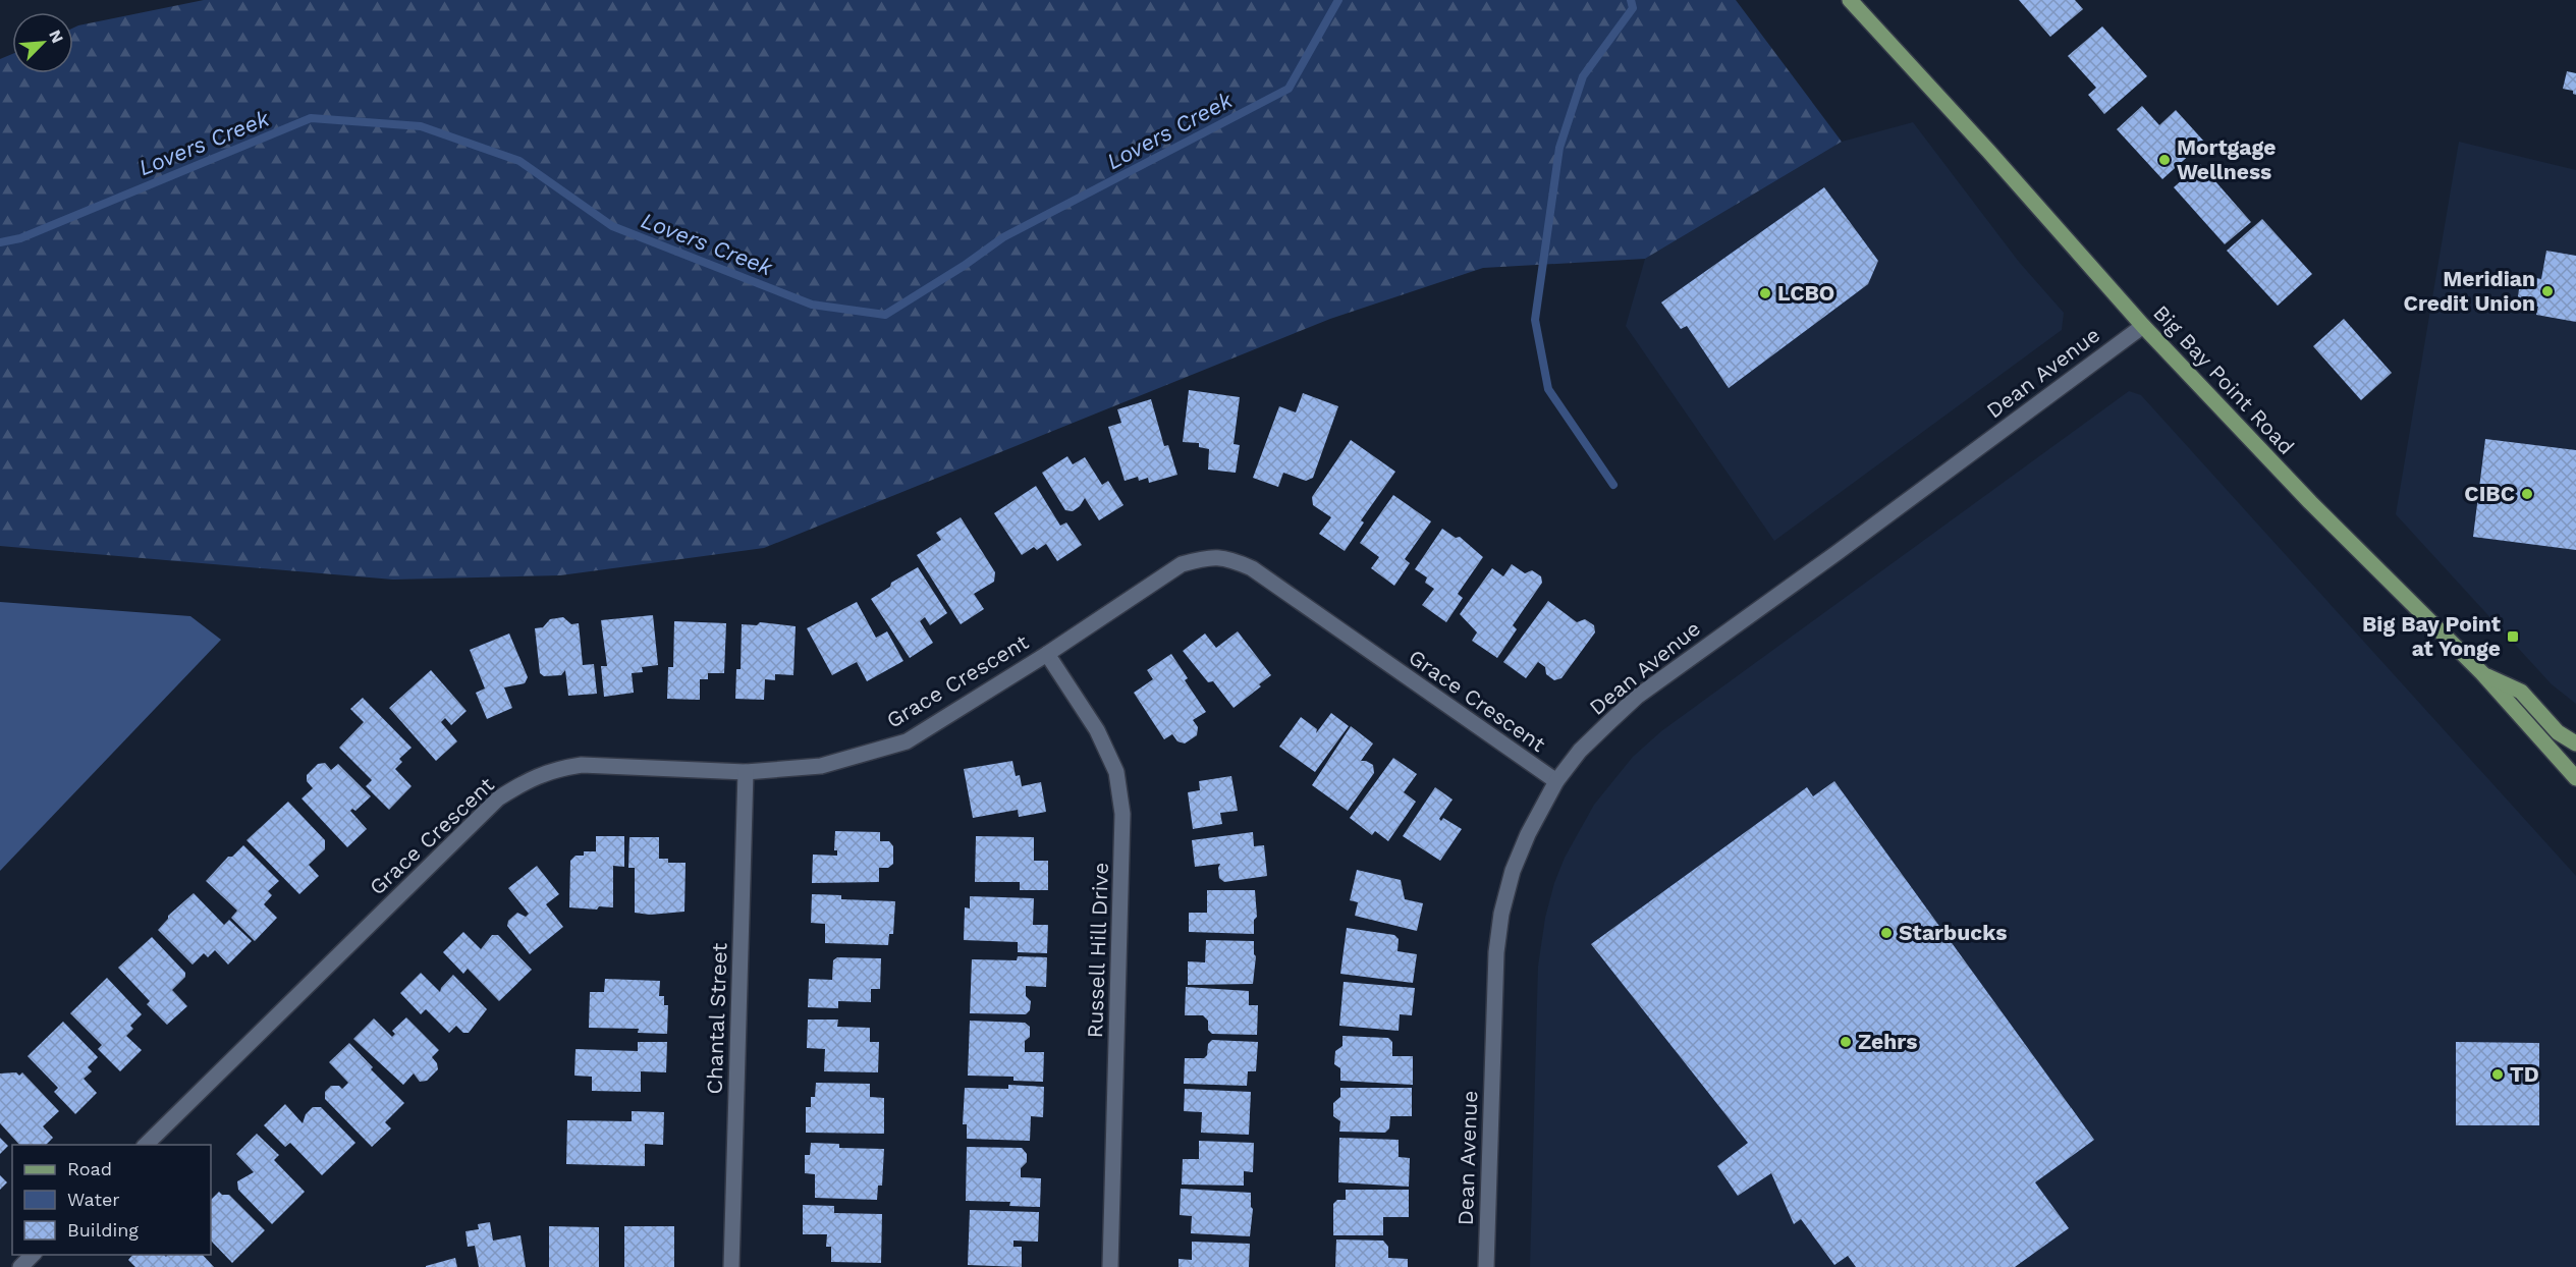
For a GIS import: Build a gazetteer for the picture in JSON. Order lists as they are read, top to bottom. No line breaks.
{"streets":{"main road":["Big Bay Point Road"],"street":["Dean Avenue","Grace Crescent","Russell Hill Drive","Chantal Street"]},"crossings":[["Dean Avenue","Big Bay Point Road"],["Dean Avenue","Grace Crescent"],["Grace Crescent","Russell Hill Drive"],["Grace Crescent","Chantal Street"]],"water":["Lovers Creek"],"places":{"other":["Mortgage Wellness","Meridian Credit Union","LCBO","CIBC","Starbucks","Zehrs","TD"],"transit":["Big Bay Point at Yonge"]},"legend":["Road","Water","Building"],"north":"top right"}
